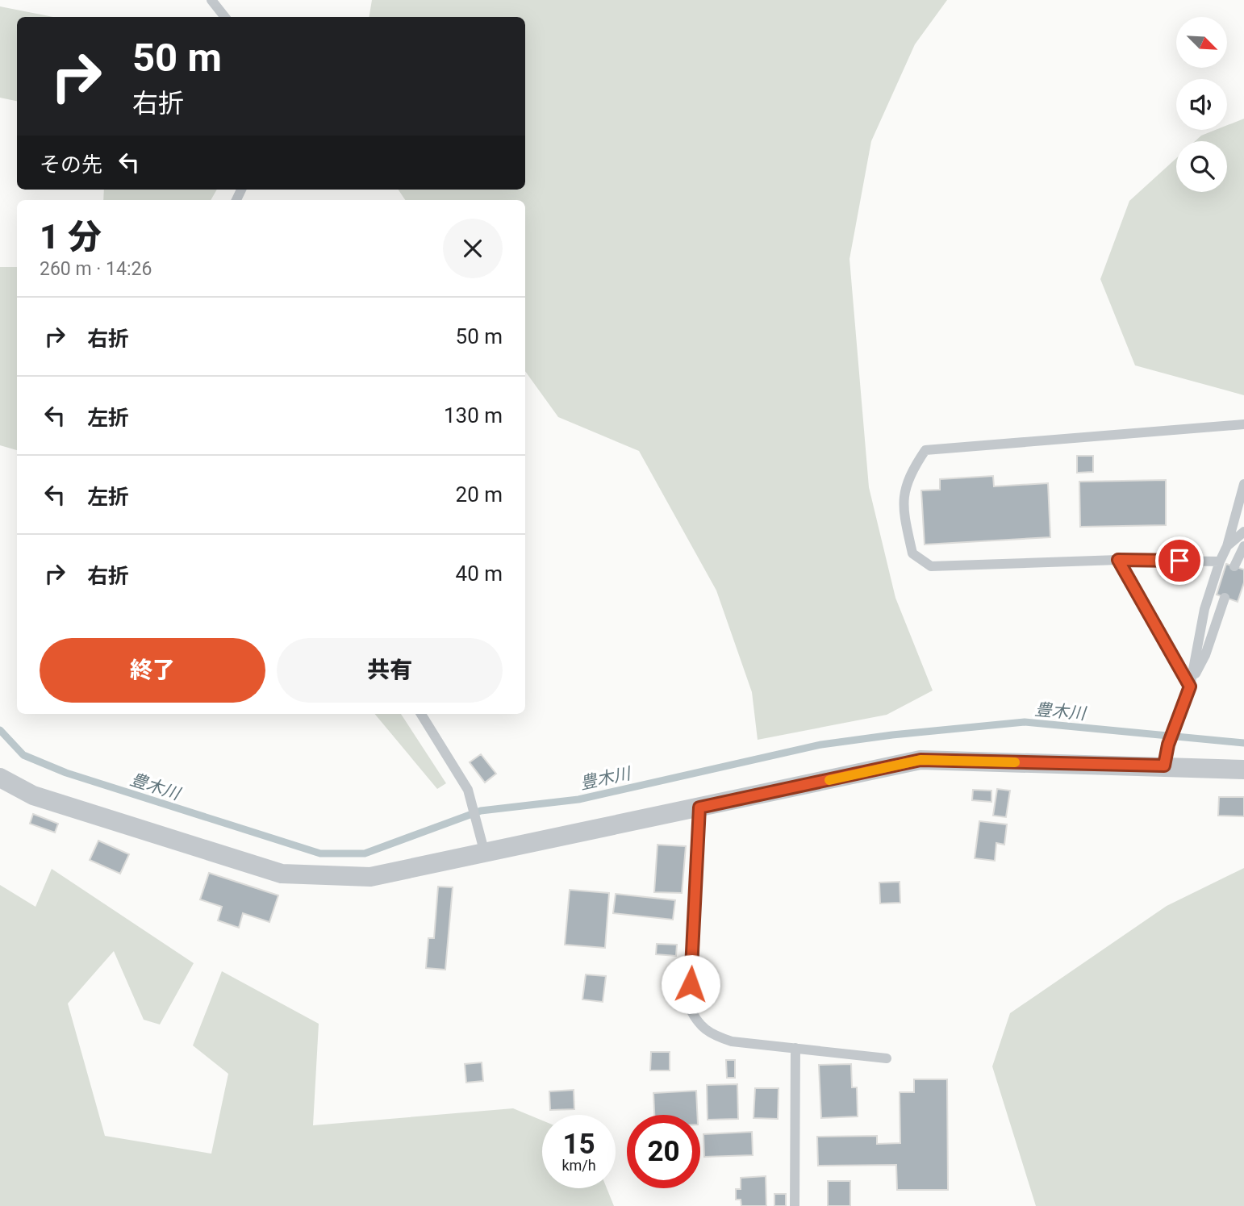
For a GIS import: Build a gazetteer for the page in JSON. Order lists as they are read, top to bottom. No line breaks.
{"water":["豊木川"],"north":"bottom right","page":{"turn":["50 m","右折"],"then":"その先","heading":["1 分","260 m · 14:26"],"list":[{"name":"右折","value":"50 m"},{"name":"左折","value":"130 m"},{"name":"左折","value":"20 m"},{"name":"右折","value":"40 m"}],"buttons":["終了","共有"],"speed":"15 km/h","limit":"20"}}
